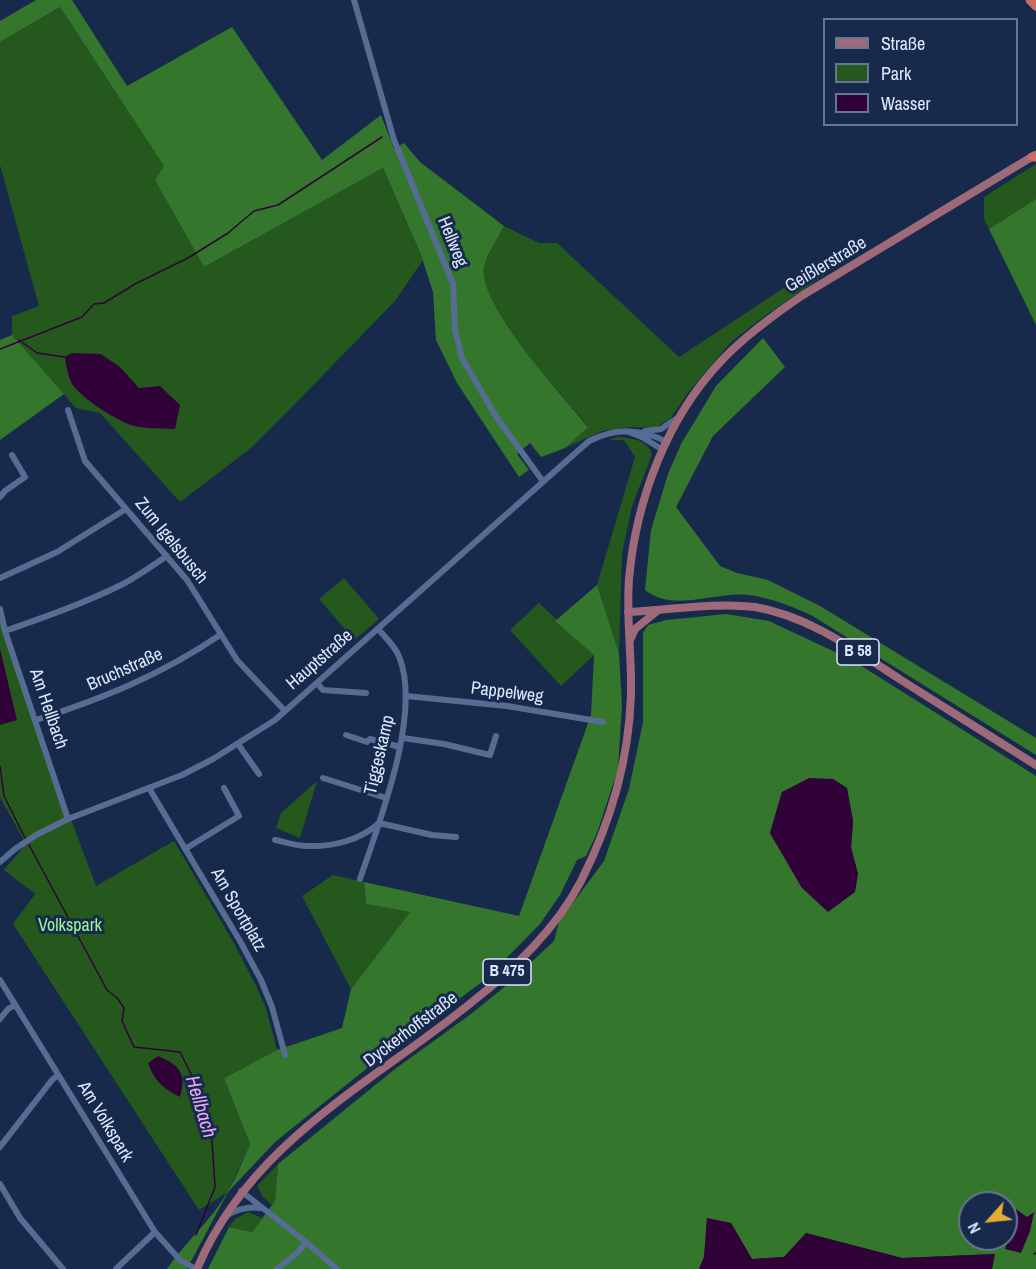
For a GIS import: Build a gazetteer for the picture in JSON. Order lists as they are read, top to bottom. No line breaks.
{"streets":{"main road":["Geißlerstraße","B 58","B 475","Dyckerhoffstraße"],"street":["Hellweg","Zum Igelsbusch","Hauptstraße","Bruchstraße","Pappelweg","Am Hellbach","Tiggeskamp","Am Sportplatz","Am Volkspark"]},"crossings":[["Hellweg","Hauptstraße"],["Geißlerstraße","Hauptstraße"],["Geißlerstraße","Dyckerhoffstraße"],["Zum Igelsbusch","Hauptstraße"],["Zum Igelsbusch","Bruchstraße"],["B 58","Dyckerhoffstraße"],["Hauptstraße","Am Hellbach"],["Hauptstraße","Tiggeskamp"],["Hauptstraße","Am Sportplatz"],["Hauptstraße","Dyckerhoffstraße"],["Bruchstraße","Am Hellbach"],["Pappelweg","Tiggeskamp"],["Dyckerhoffstraße","Am Volkspark"]],"water":["Hellbach"],"parks":["Volkspark"],"legend":["Straße","Park","Wasser"],"north":"bottom left"}
